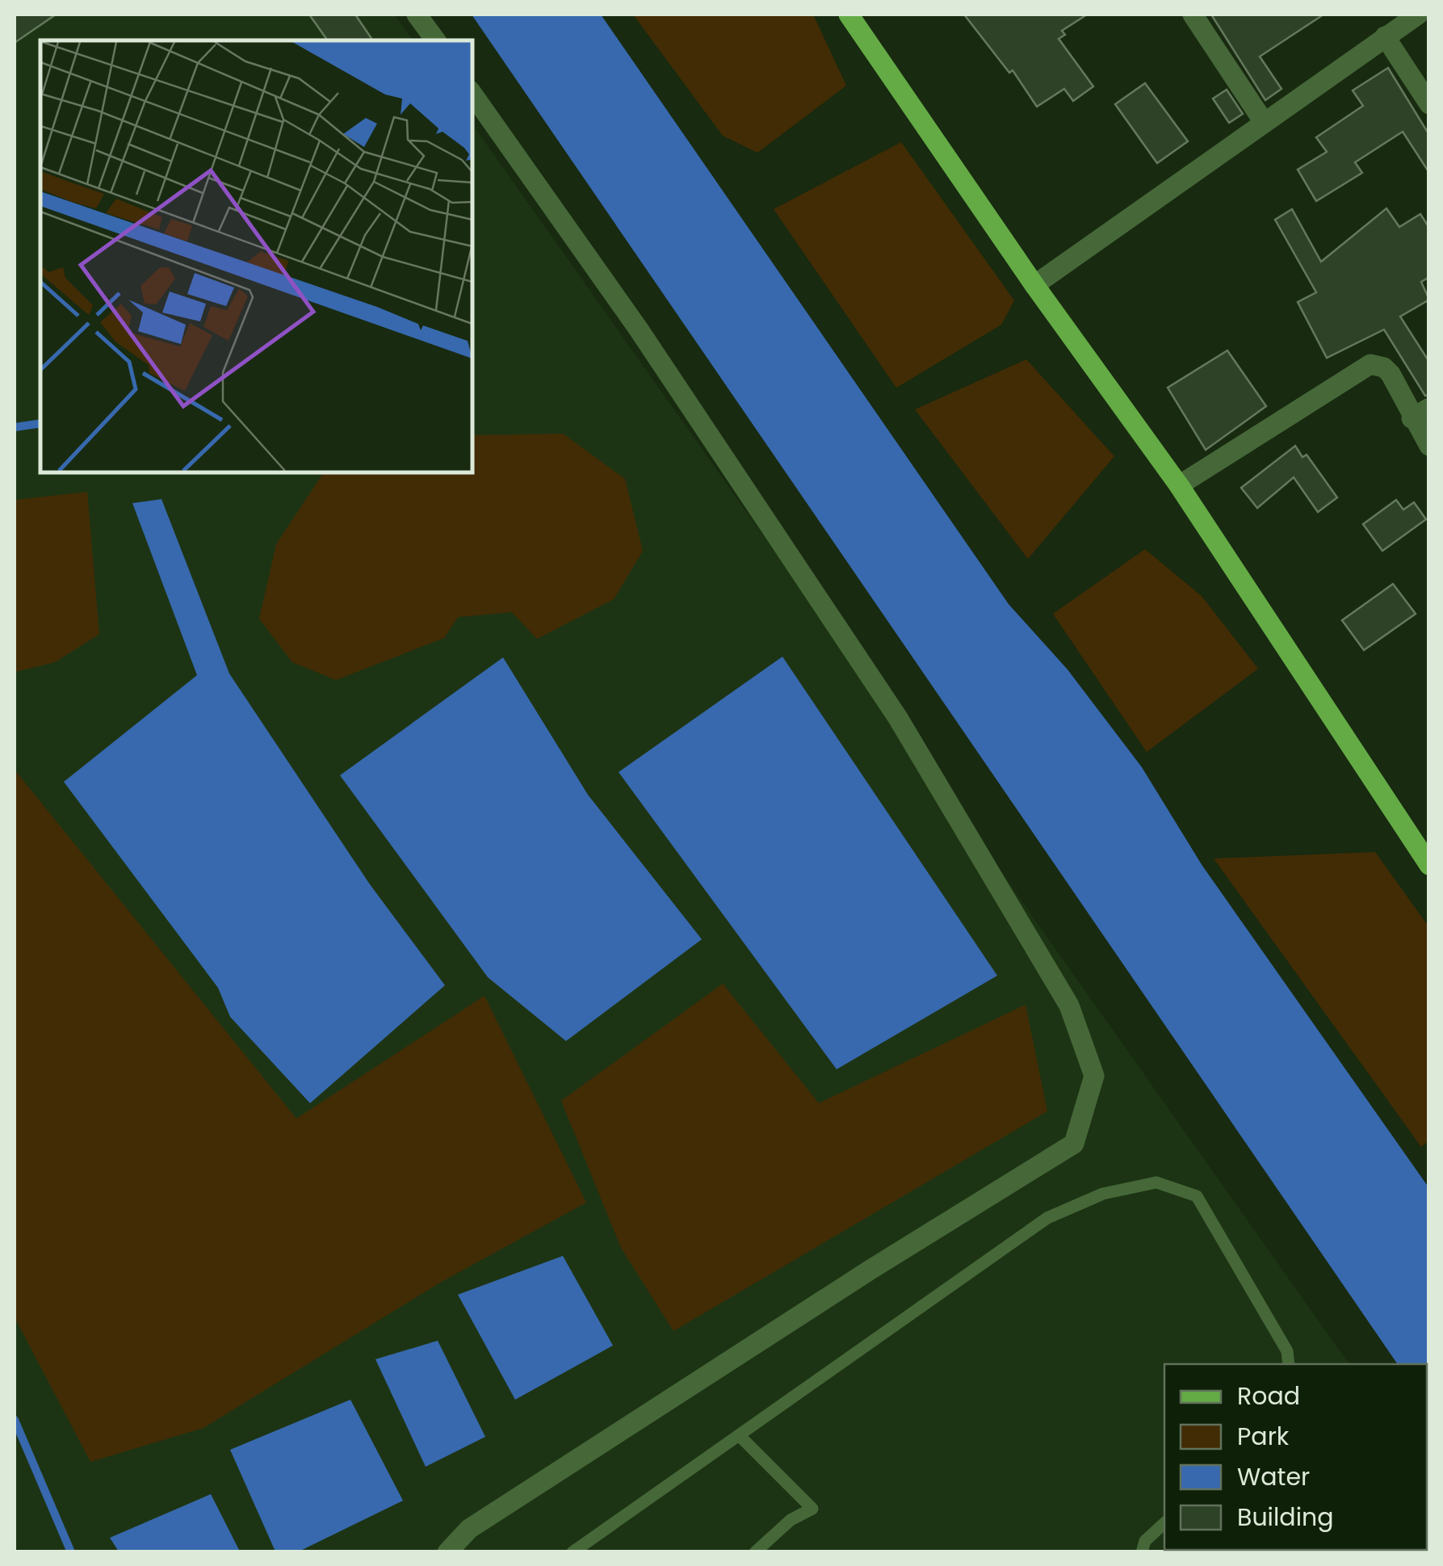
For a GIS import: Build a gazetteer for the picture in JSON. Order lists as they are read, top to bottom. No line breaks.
{"legend":["Road","Park","Water","Building"]}
